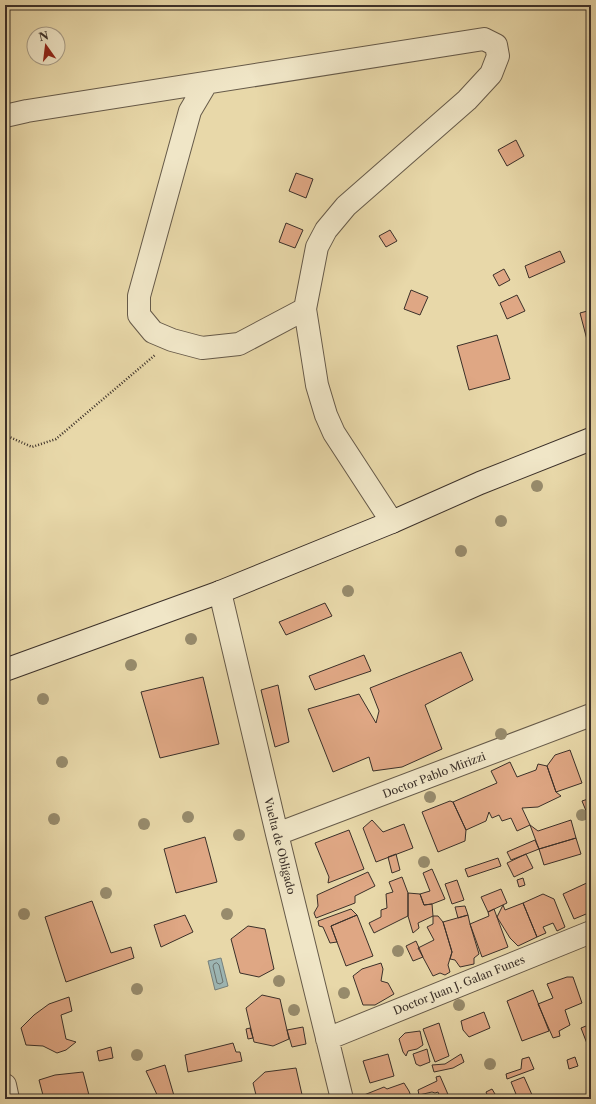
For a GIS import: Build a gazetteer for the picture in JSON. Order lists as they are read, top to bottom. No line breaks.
{"streets":{"street":["Doctor Pablo Mirizzi","Vuelta de Obligado","Doctor Juan J. Galan Funes"]},"crossings":[["Doctor Pablo Mirizzi","Vuelta de Obligado"],["Vuelta de Obligado","Doctor Juan J. Galan Funes"]],"north":"top"}
